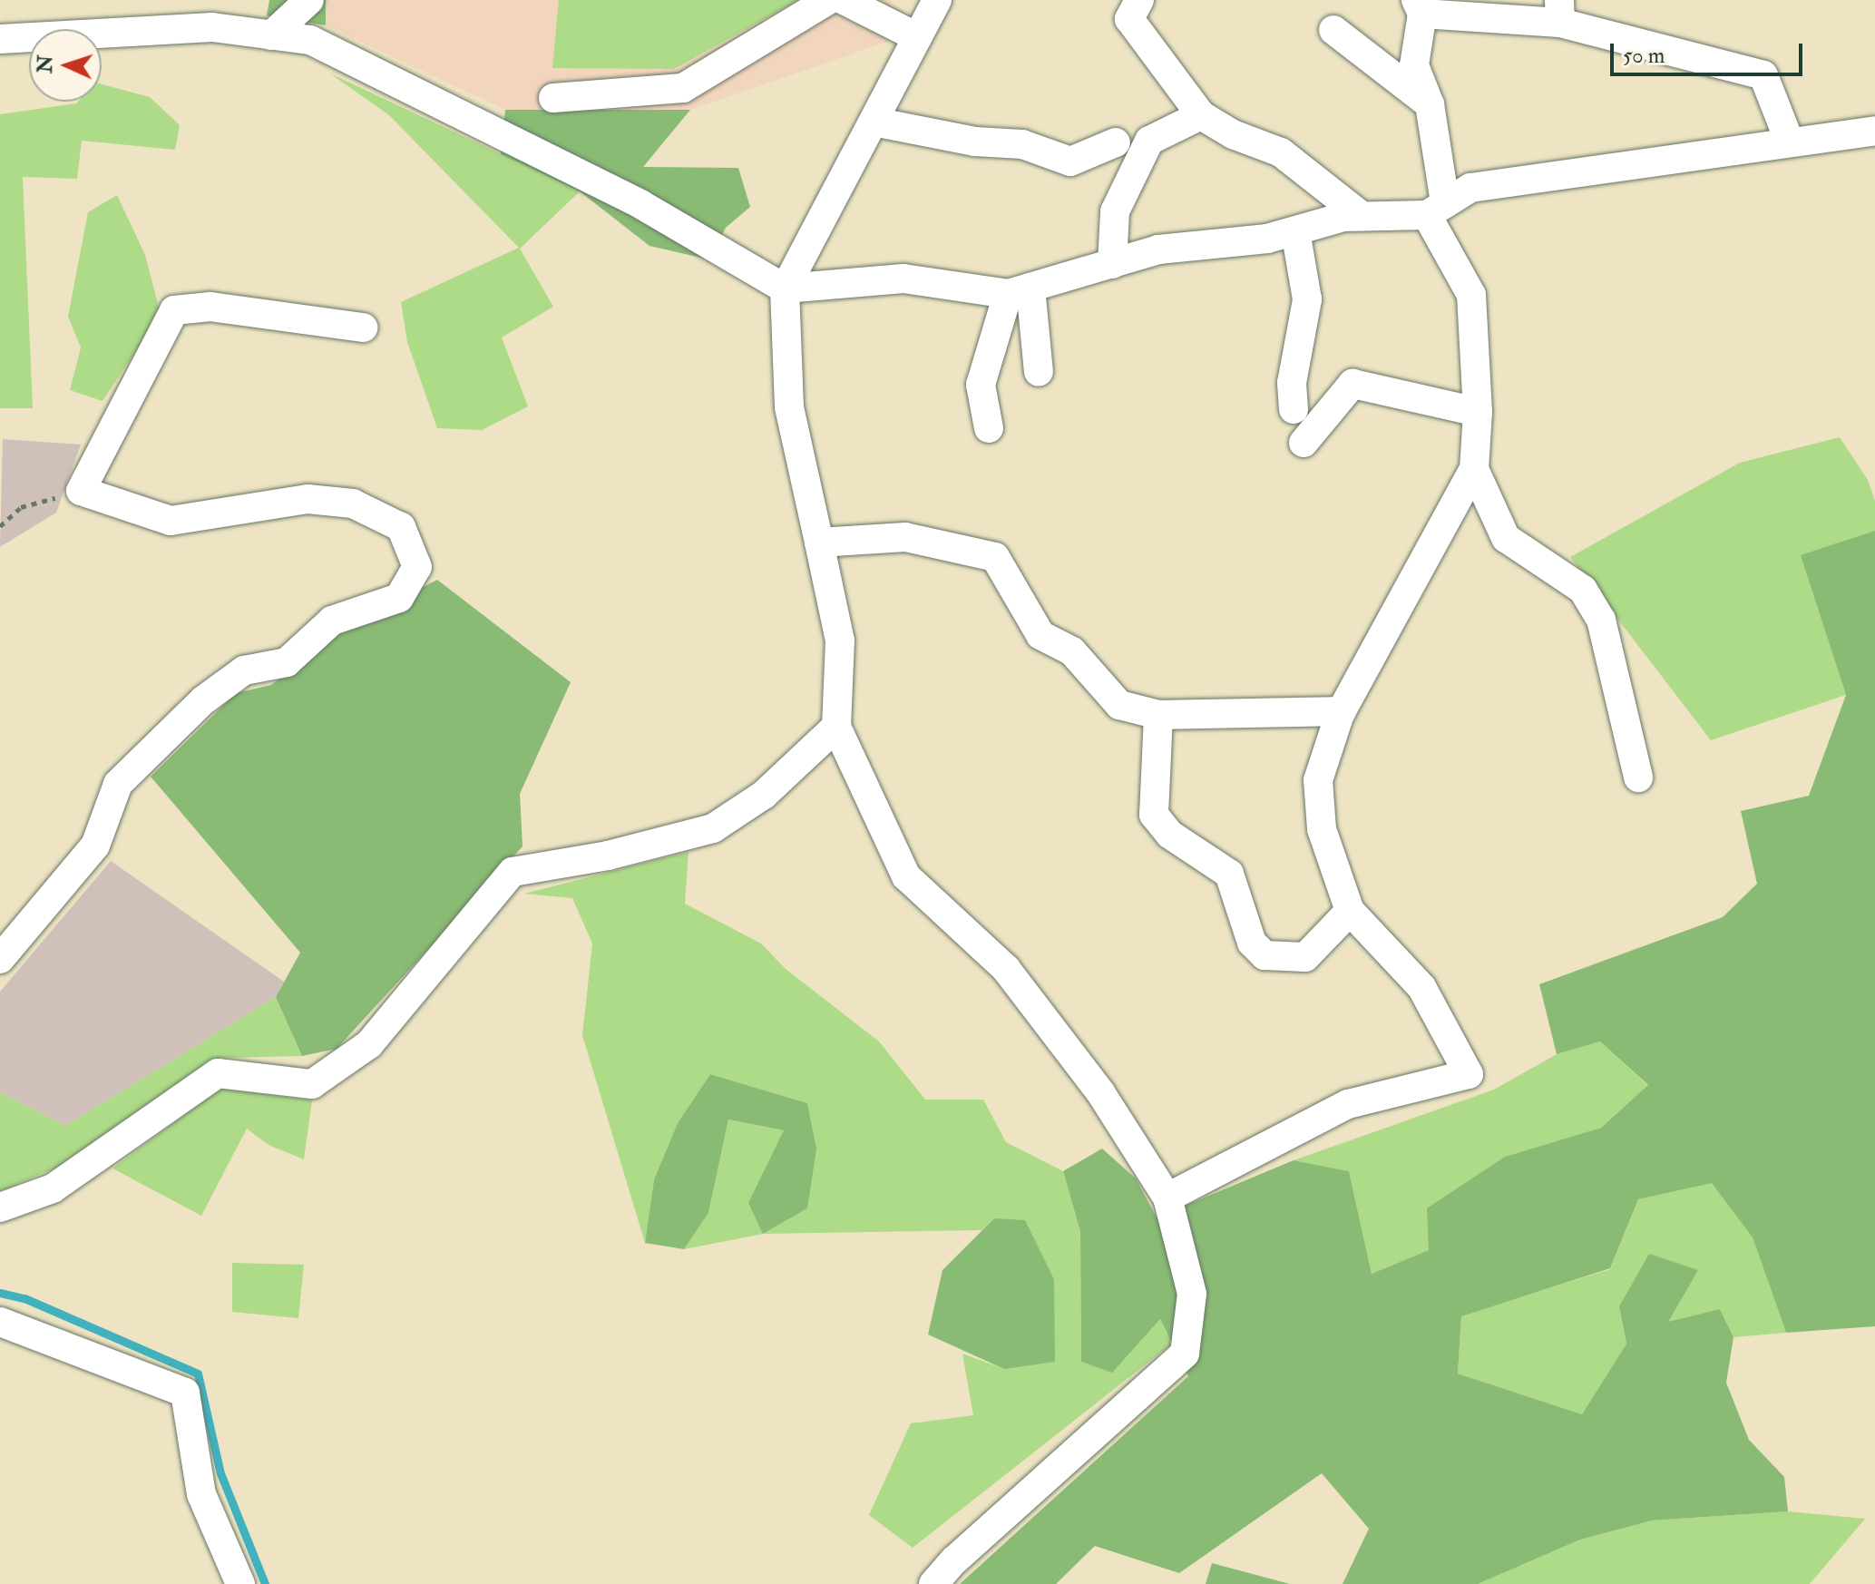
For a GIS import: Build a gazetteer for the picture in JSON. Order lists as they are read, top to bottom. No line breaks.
{"scale_bar":"50 m","north":"left"}
